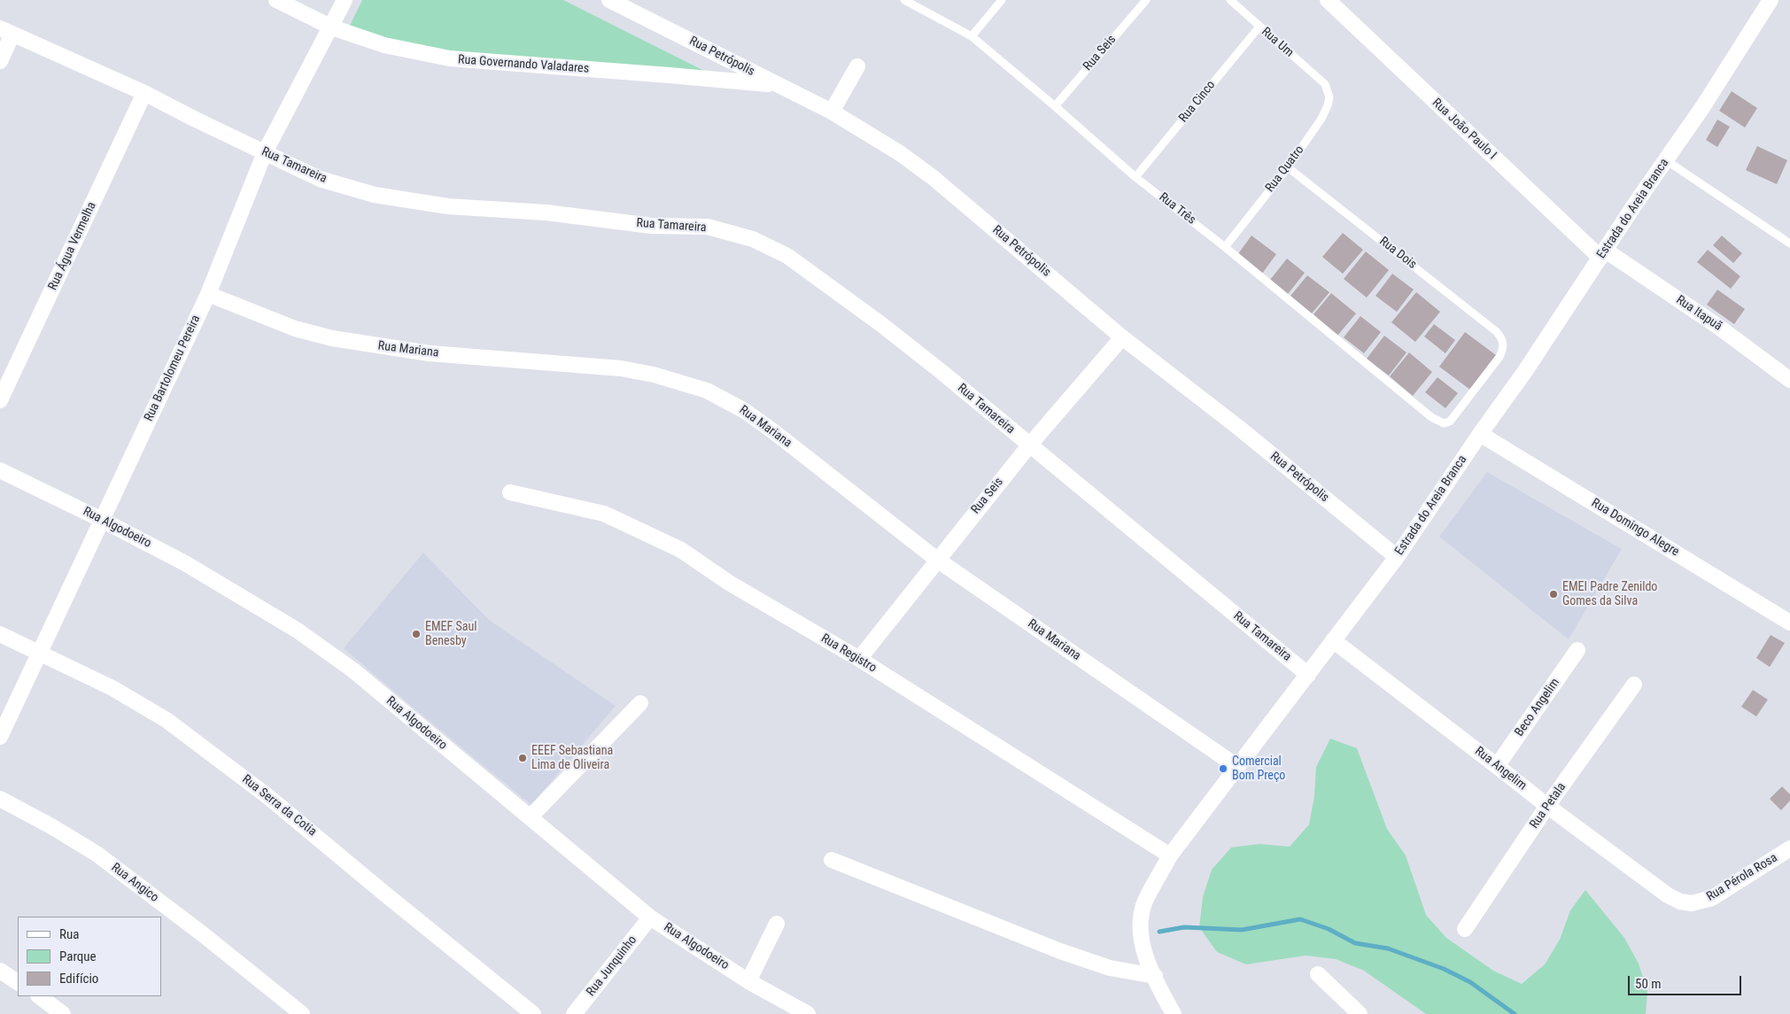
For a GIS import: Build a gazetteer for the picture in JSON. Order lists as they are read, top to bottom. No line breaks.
{"streets":{"street":["Rua Seis","Rua Petrópolis","Rua Governando Valadares","Rua João Paulo I","Rua Tamareira","Estrada do Areia Branca","Rua Água Vermelha","Rua Itapuã","Rua Mariana","Rua Bartolomeu Pereira","Rua Algodoeiro","Rua Domingo Alegre","Rua Registro","Beco Angelim","Rua Angelim","Rua Serra da Cotia","Rua Petala","Rua Pérola Rosa","Rua Angico","Rua Junquinho"],"lane":["Rua Um","Rua Cinco","Rua Quatro","Rua Três","Rua Dois"]},"crossings":[["Rua Um","Rua Cinco"],["Rua Um","Rua Quatro"],["Rua Seis","Rua Petrópolis"],["Rua Seis","Rua Tamareira"],["Rua Seis","Rua Três"],["Rua Seis","Rua Mariana"],["Rua Seis","Rua Registro"],["Rua Petrópolis","Rua Governando Valadares"],["Rua Petrópolis","Estrada do Areia Branca"],["Rua Governando Valadares","Rua Bartolomeu Pereira"],["Rua Cinco","Rua Três"],["Rua João Paulo I","Estrada do Areia Branca"],["Rua João Paulo I","Rua Itapuã"],["Rua Tamareira","Estrada do Areia Branca"],["Rua Tamareira","Rua Água Vermelha"],["Rua Tamareira","Rua Bartolomeu Pereira"],["Rua Quatro","Rua Três"],["Rua Quatro","Rua Dois"],["Rua Três","Rua Dois"],["Estrada do Areia Branca","Rua Itapuã"],["Estrada do Areia Branca","Rua Mariana"],["Estrada do Areia Branca","Rua Domingo Alegre"],["Estrada do Areia Branca","Rua Registro"],["Estrada do Areia Branca","Rua Angelim"],["Rua Mariana","Rua Bartolomeu Pereira"],["Rua Bartolomeu Pereira","Rua Algodoeiro"],["Rua Bartolomeu Pereira","Rua Serra da Cotia"],["Rua Algodoeiro","Rua Junquinho"],["Beco Angelim","Rua Angelim"],["Rua Angelim","Rua Petala"],["Rua Angelim","Rua Pérola Rosa"]],"places":["EMEI Padre Zenildo Gomes da Silva","EMEF Saul Benesby","EEEF Sebastiana Lima de Oliveira","Comercial Bom Preço"],"legend":["Rua","Parque","Edifício"],"scale_bar":"50 m"}
